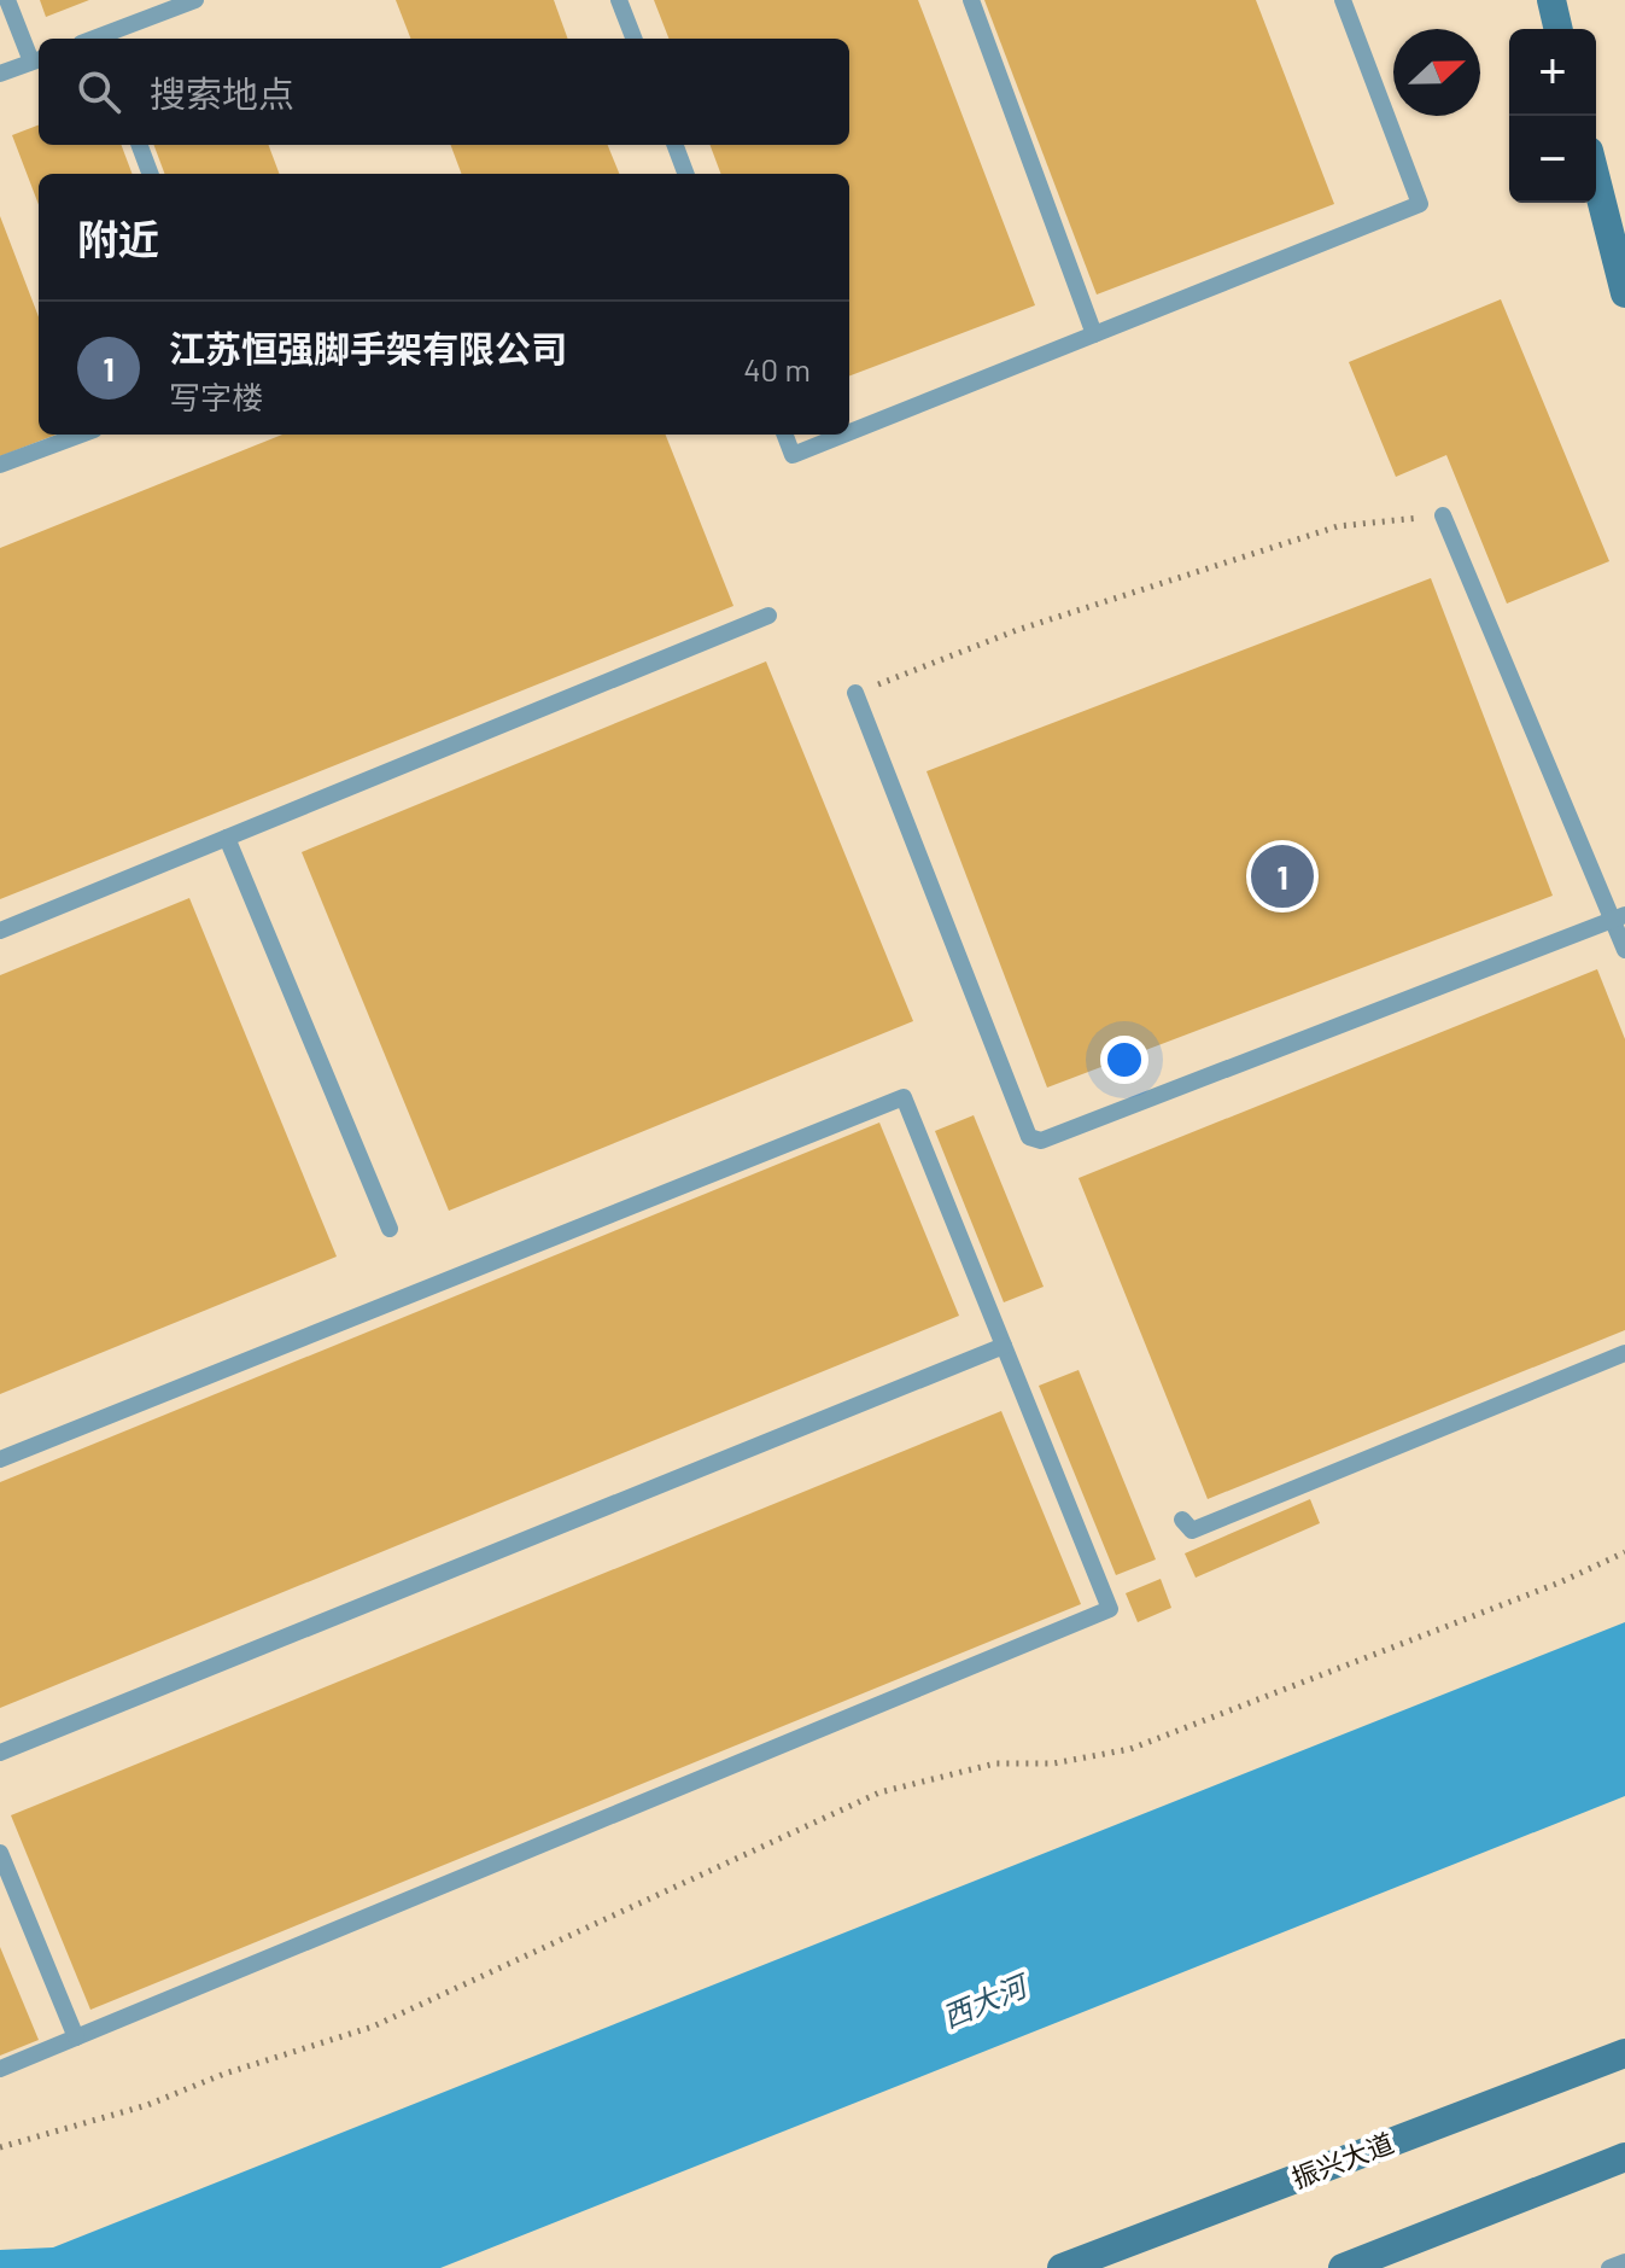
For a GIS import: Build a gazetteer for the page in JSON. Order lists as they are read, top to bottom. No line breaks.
{"streets":{"main road":["振兴大道"]},"water":["西大河"],"north":"right","page":{"map_buttons":["+","−"],"search":"搜索地点","heading":"附近","list":[{"mark":"1","name":"江苏恒强脚手架有限公司","note":"写字楼","value":"40 m"}],"pins":"1"}}
